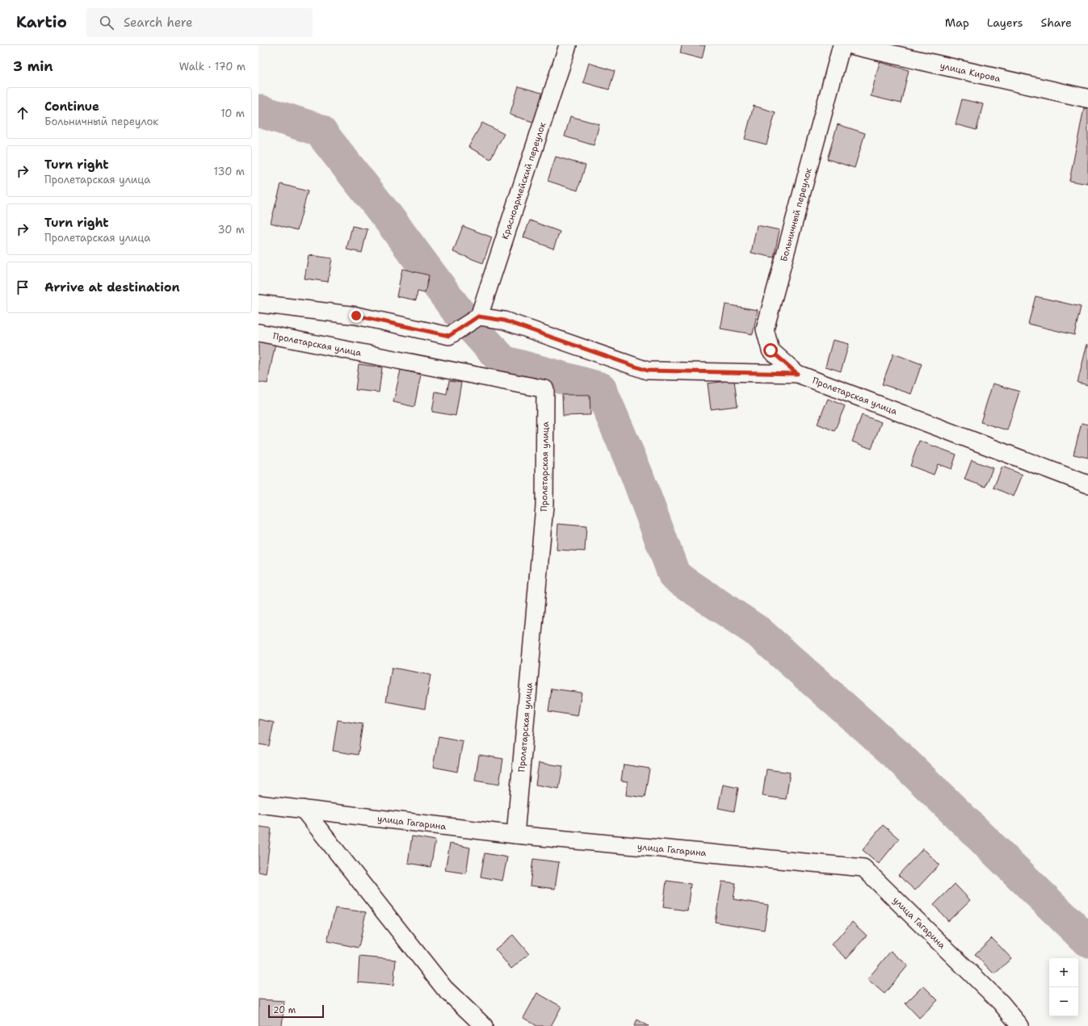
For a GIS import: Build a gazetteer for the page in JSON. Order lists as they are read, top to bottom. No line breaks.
{"streets":{"street":["улица Кирова","Красноармейский переулок","Больничный переулок","Пролетарская улица","улица Гагарина"]},"crossings":[["Красноармейский переулок","Пролетарская улица"],["Больничный переулок","Пролетарская улица"],["Пролетарская улица","улица Гагарина"]],"scale_bar":"20 m","page":{"header":"Kartio","search":"Search here","nav":["Map","Layers","Share"],"heading":["3 min","Walk · 170 m"],"list":[["Continue","Больничный переулок","10 m"],["Turn right","Пролетарская улица","130 m"],["Turn right","Пролетарская улица","30 m"],"Arrive at destination"],"map_buttons":["+","−"],"scale":"20 m"}}
